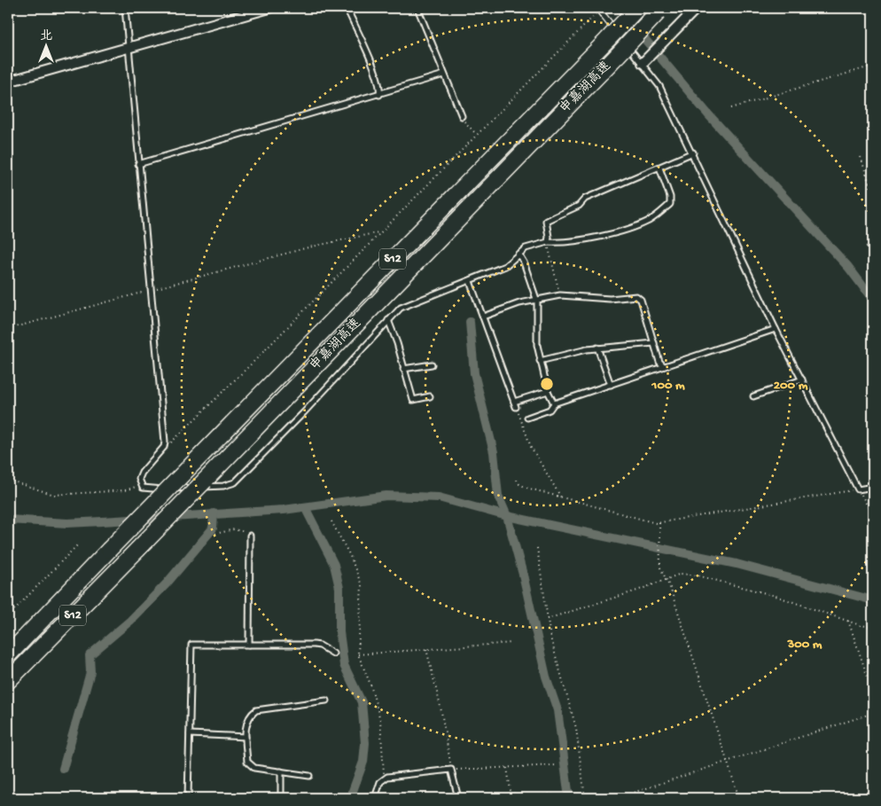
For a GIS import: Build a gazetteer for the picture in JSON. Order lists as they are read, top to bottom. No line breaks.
{"streets":{"highway":["申嘉湖高速","S12"]},"north":"top","rings":["100 m","200 m","300 m"]}
